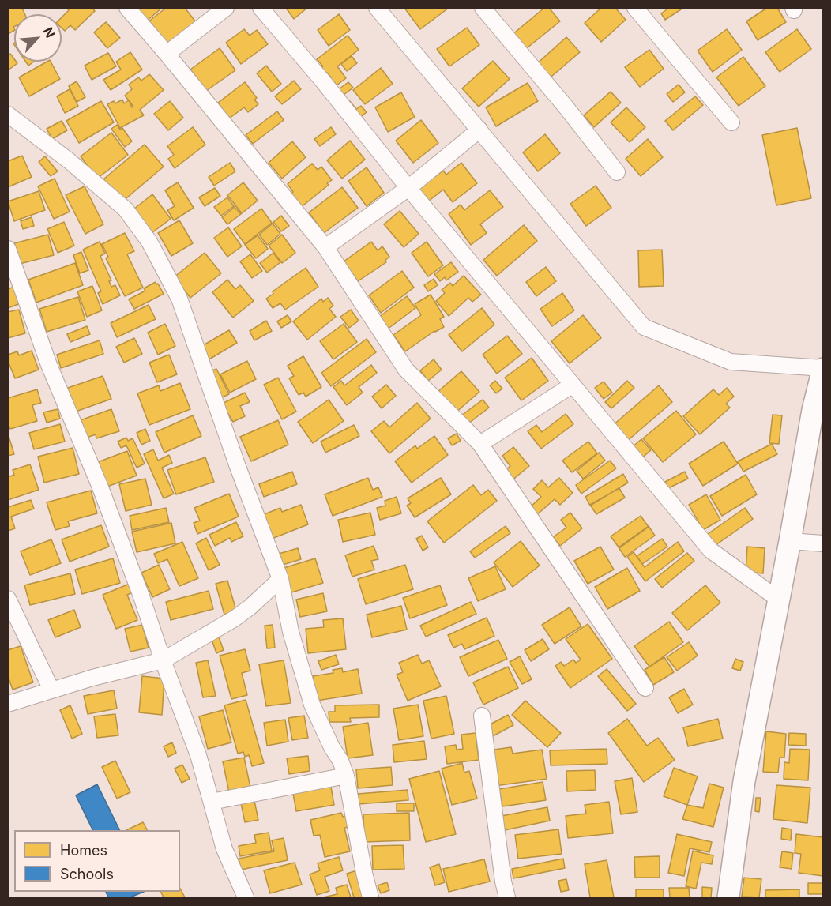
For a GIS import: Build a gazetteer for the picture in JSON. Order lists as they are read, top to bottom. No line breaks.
{"legend":["Homes","Schools"],"north":"top right"}
